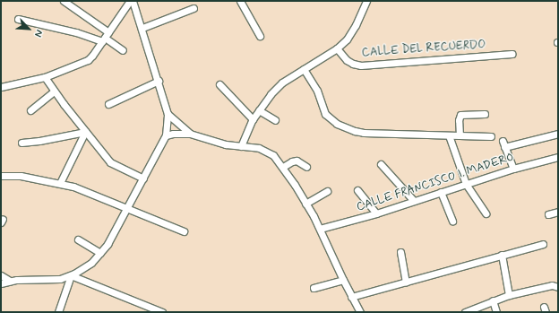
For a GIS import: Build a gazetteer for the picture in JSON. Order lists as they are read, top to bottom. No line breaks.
{"streets":{"street":["CALLE DEL RECUERDO","CALLE FRANCISCO I. MADERO"]},"north":"bottom right"}
